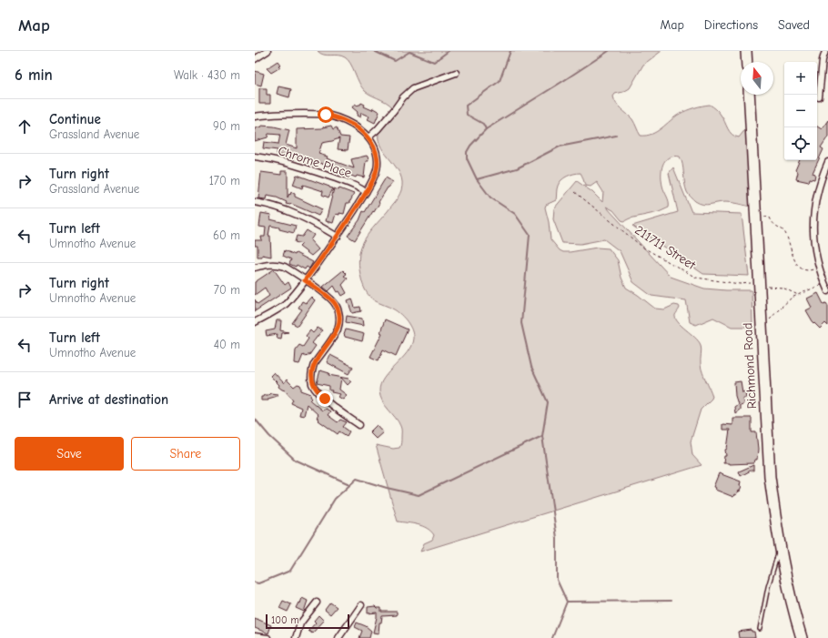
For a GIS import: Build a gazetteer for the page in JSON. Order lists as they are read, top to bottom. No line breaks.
{"streets":{"highway":["Richmond Road"],"street":["Chrome Place"],"path":["211711 Street"]},"crossings":[["211711 Street","Richmond Road"]],"scale_bar":"100 m","north":"top","page":{"header":"Map","nav":["Map","Directions","Saved"],"heading":["6 min","Walk · 430 m"],"map_buttons":["+","−"],"list":[["Continue","Grassland Avenue","90 m"],["Turn right","Grassland Avenue","170 m"],["Turn left","Umnotho Avenue","60 m"],["Turn right","Umnotho Avenue","70 m"],["Turn left","Umnotho Avenue","40 m"],"Arrive at destination"],"buttons":["Save","Share"],"scale":"100 m"}}
